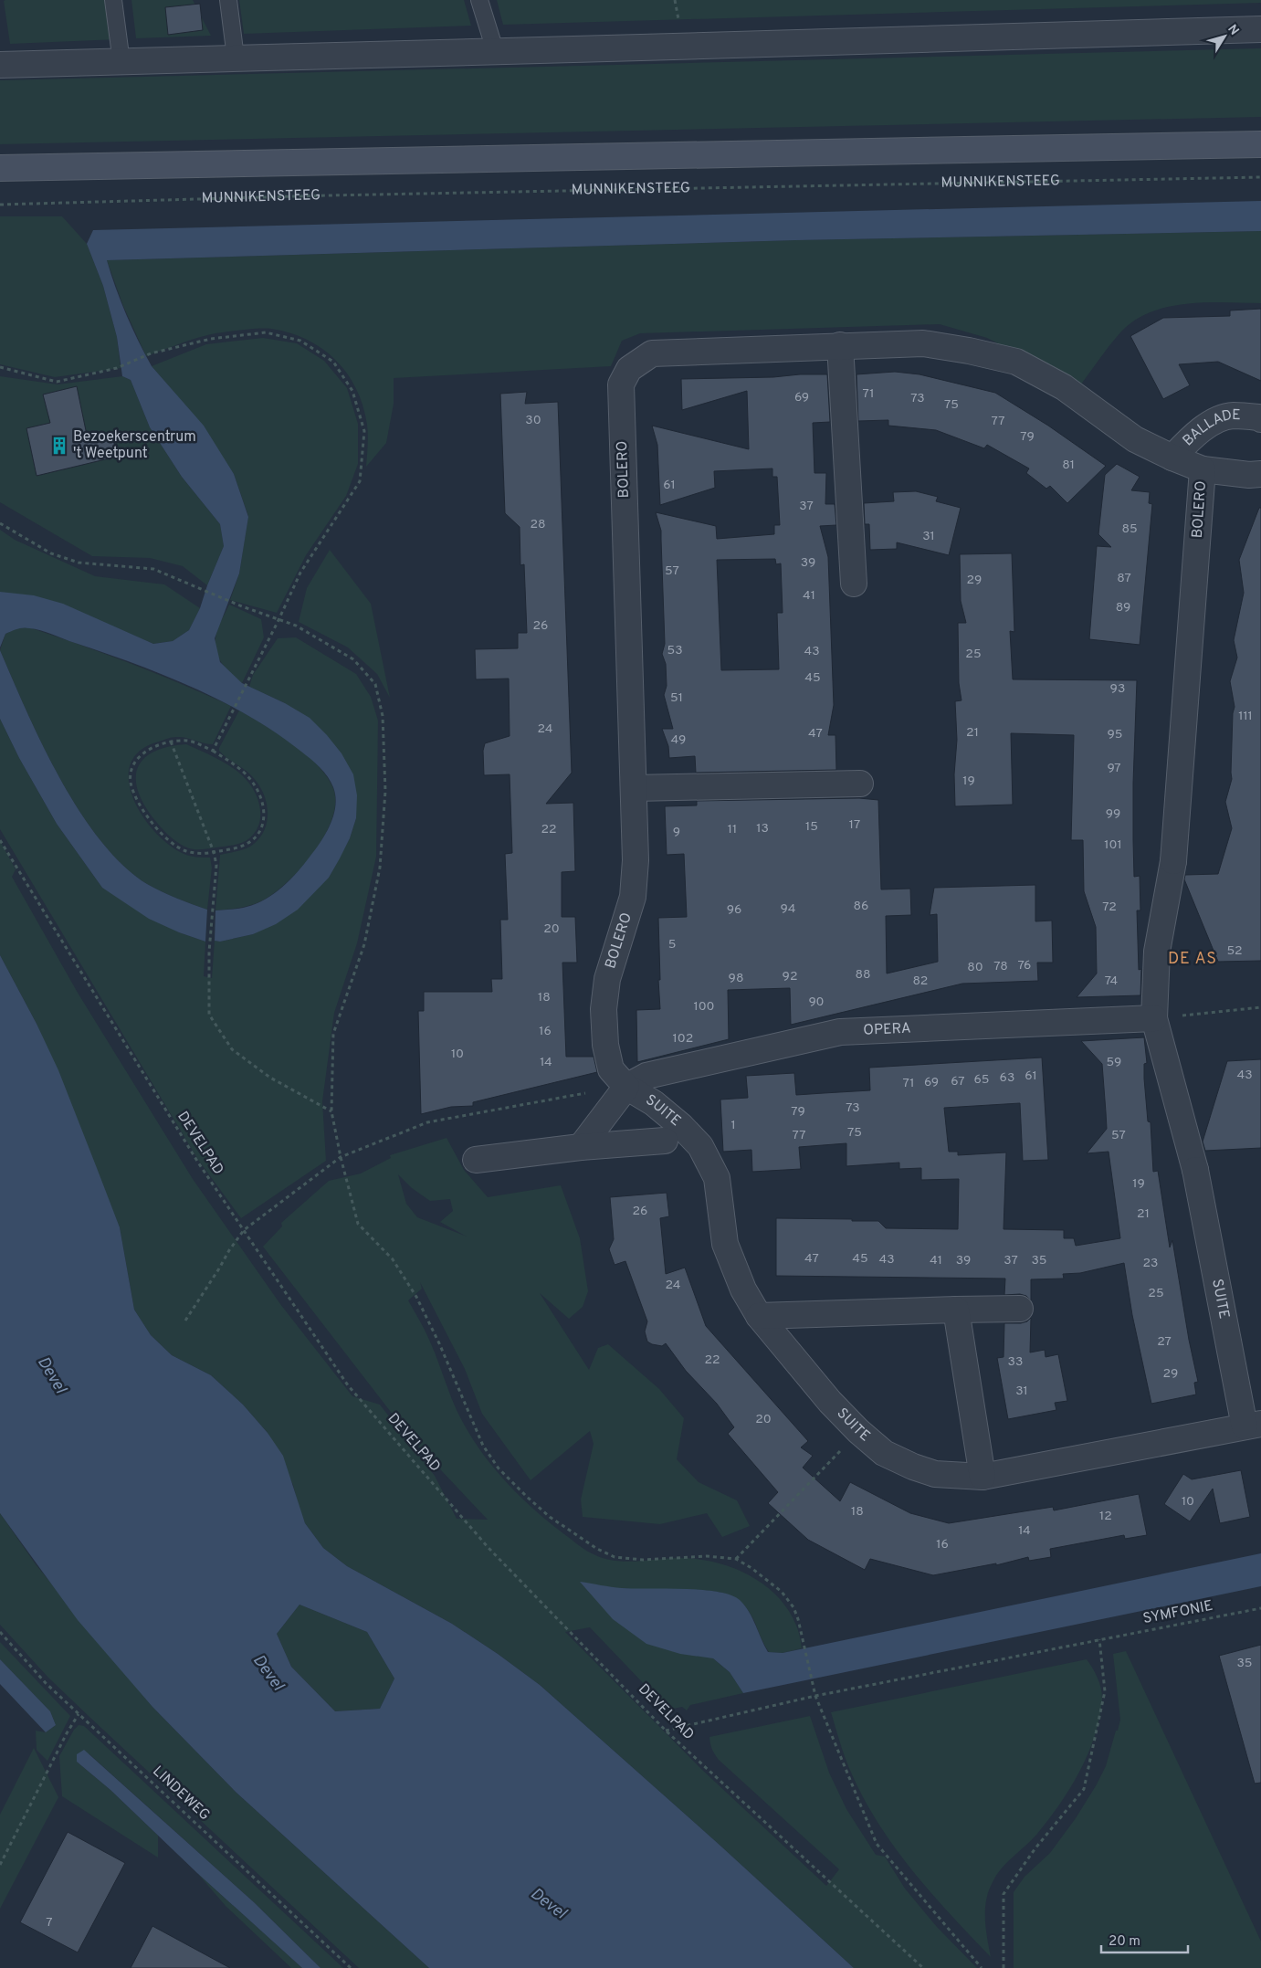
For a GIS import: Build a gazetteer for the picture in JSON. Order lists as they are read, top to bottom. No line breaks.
{"streets":{"street":["BALLADE","BOLERO","OPERA","SUITE"],"path":["MUNNIKENSTEEG","DEVELPAD","SYMFONIE","LINDEWEG"]},"crossings":[["BALLADE","BOLERO"],["BOLERO","OPERA"],["BOLERO","SUITE"],["OPERA","SUITE"],["DEVELPAD","SYMFONIE"]],"districts":["DE AS"],"water":["Devel"],"places":{"building":["Bezoekerscentrum 't Weetpunt"]},"house_numbers":["71","69","73","75","30","77","79","81","61","37","28","85","31","39","57","87","29","41","89","26","53","43","25","45","93","51","111","24","21","47","95","49","97","19","99","17","15","13","22","11","9","101","86","72","94","96","20","5","52","76","78","80","88","92","98","82","74","18","90","100","16","102","10","14","59","43","61","63","65","67","69","71","73","79","1","75","77","57","19","26","21","47","45","43","41","39","37","35","23","24","25","27","22","33","29","31","20","10","18","12","14","16","35","7"],"scale_bar":"20 m","north":"top right"}
